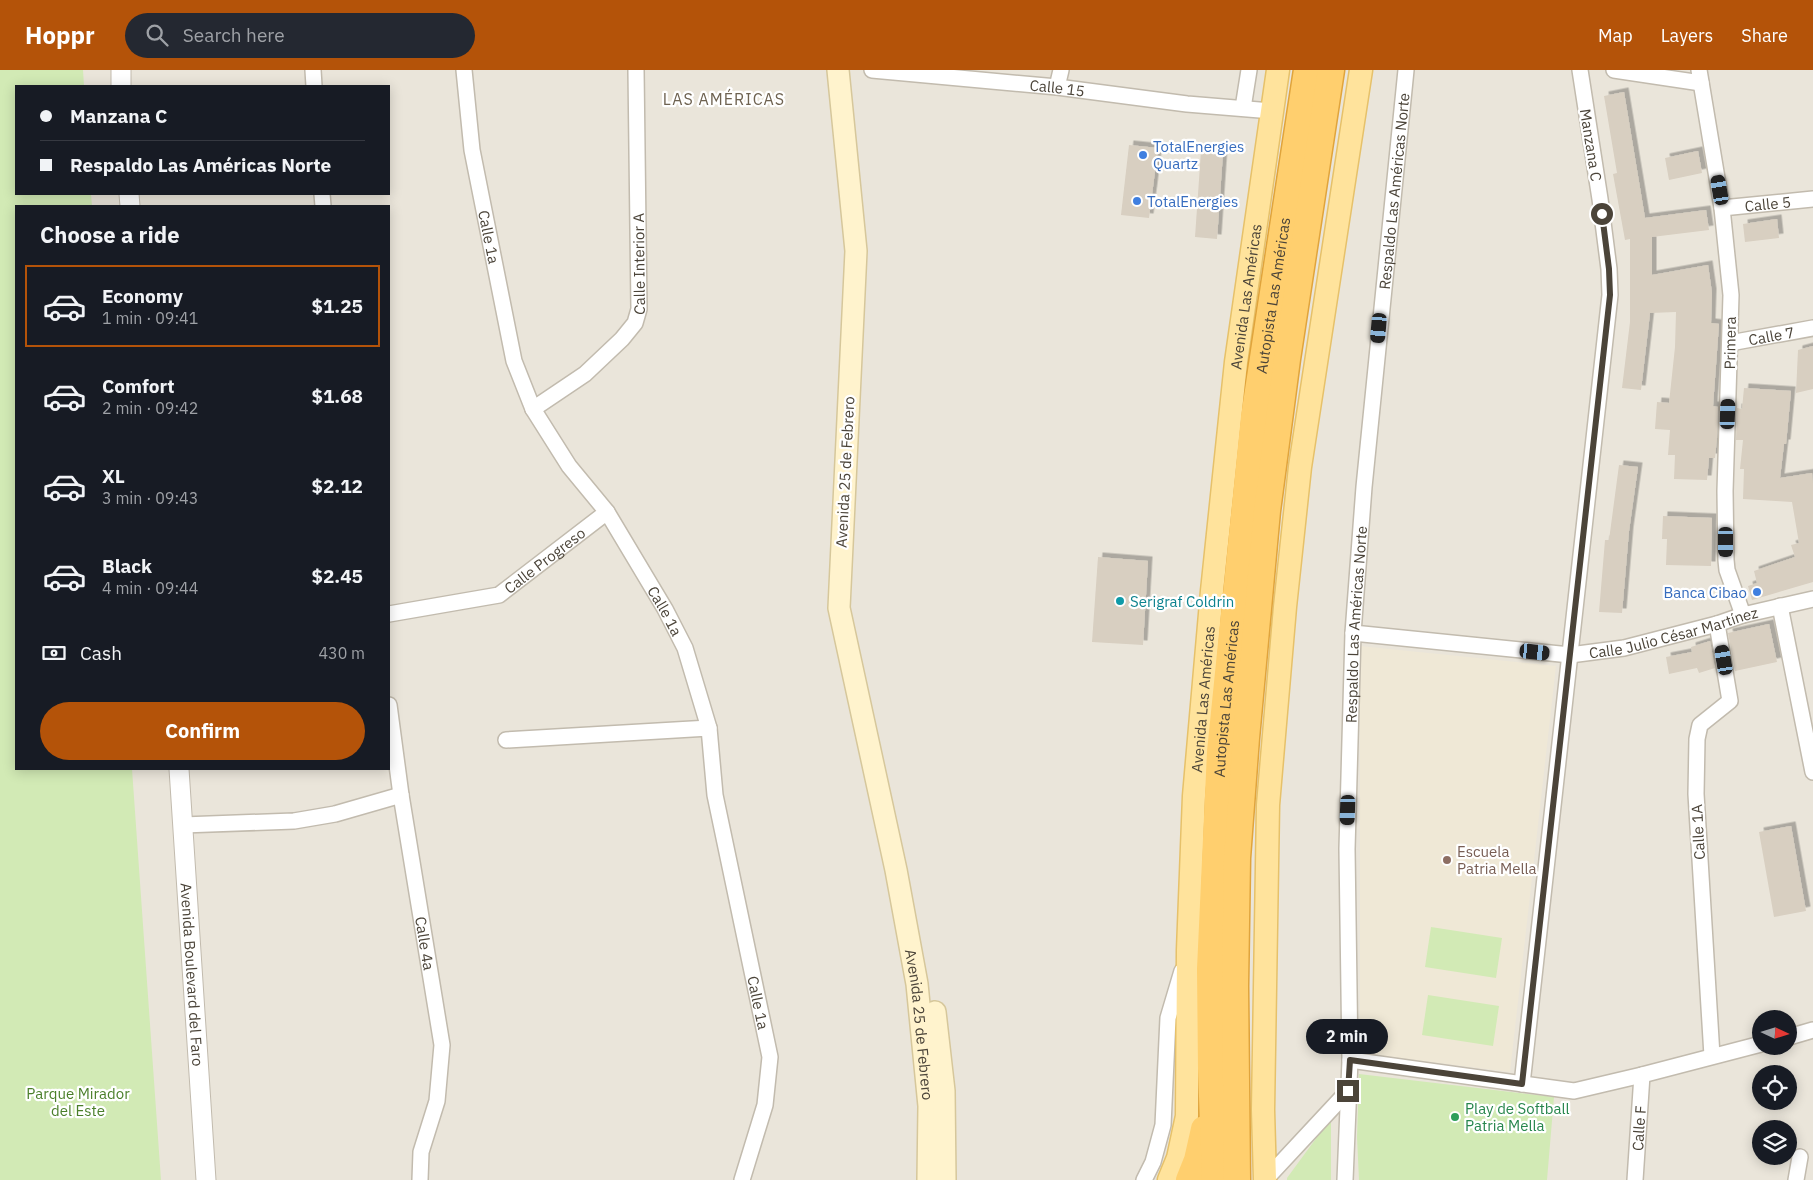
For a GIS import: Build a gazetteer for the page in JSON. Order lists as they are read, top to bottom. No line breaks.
{"streets":{"highway":["Autopista Las Américas"],"main road":["Avenida Las Américas","Avenida 25 de Febrero"],"street":["Calle 15","Manzana C","Respaldo Las Américas Norte","Calle 5","Calle 1a","Calle Interior A","Calle 7","Primera","Calle Progreso","Calle Julio César Martínez","Calle 1A","Calle 4a","Avenida Boulevard del Faro","Calle F"]},"crossings":[["Calle 15","Avenida Las Américas"],["Manzana C","Calle Julio César Martínez"],["Respaldo Las Américas Norte","Calle Julio César Martínez"],["Calle 5","Primera"],["Calle 1a","Calle Interior A"],["Calle 1a","Calle Progreso"],["Calle 7","Primera"],["Primera","Calle Julio César Martínez"],["Calle Julio César Martínez","Calle 1A"]],"districts":["LAS AMÉRICAS"],"parks":["Parque Mirador del Este"],"places":["TotalEnergies Quartz","TotalEnergies","Banca Cibao","Serigraf Coldrin","Escuela Patria Mella","Play de Softball Patria Mella"],"north":"right","page":{"header":"Hoppr","search":"Search here","nav":["Map","Layers","Share"],"banner":["Manzana C","Respaldo Las Américas Norte"],"heading":"Choose a ride","list":[{"name":"Economy","note":"1 min · 09:41","value":"$1.25"},{"name":"Comfort","note":"2 min · 09:42","value":"$1.68"},{"name":"XL","note":"3 min · 09:43","value":"$2.12"},{"name":"Black","note":"4 min · 09:44","value":"$2.45"}],"pay":["Cash","430 m"],"buttons":"Confirm","bubble":"2 min"}}
